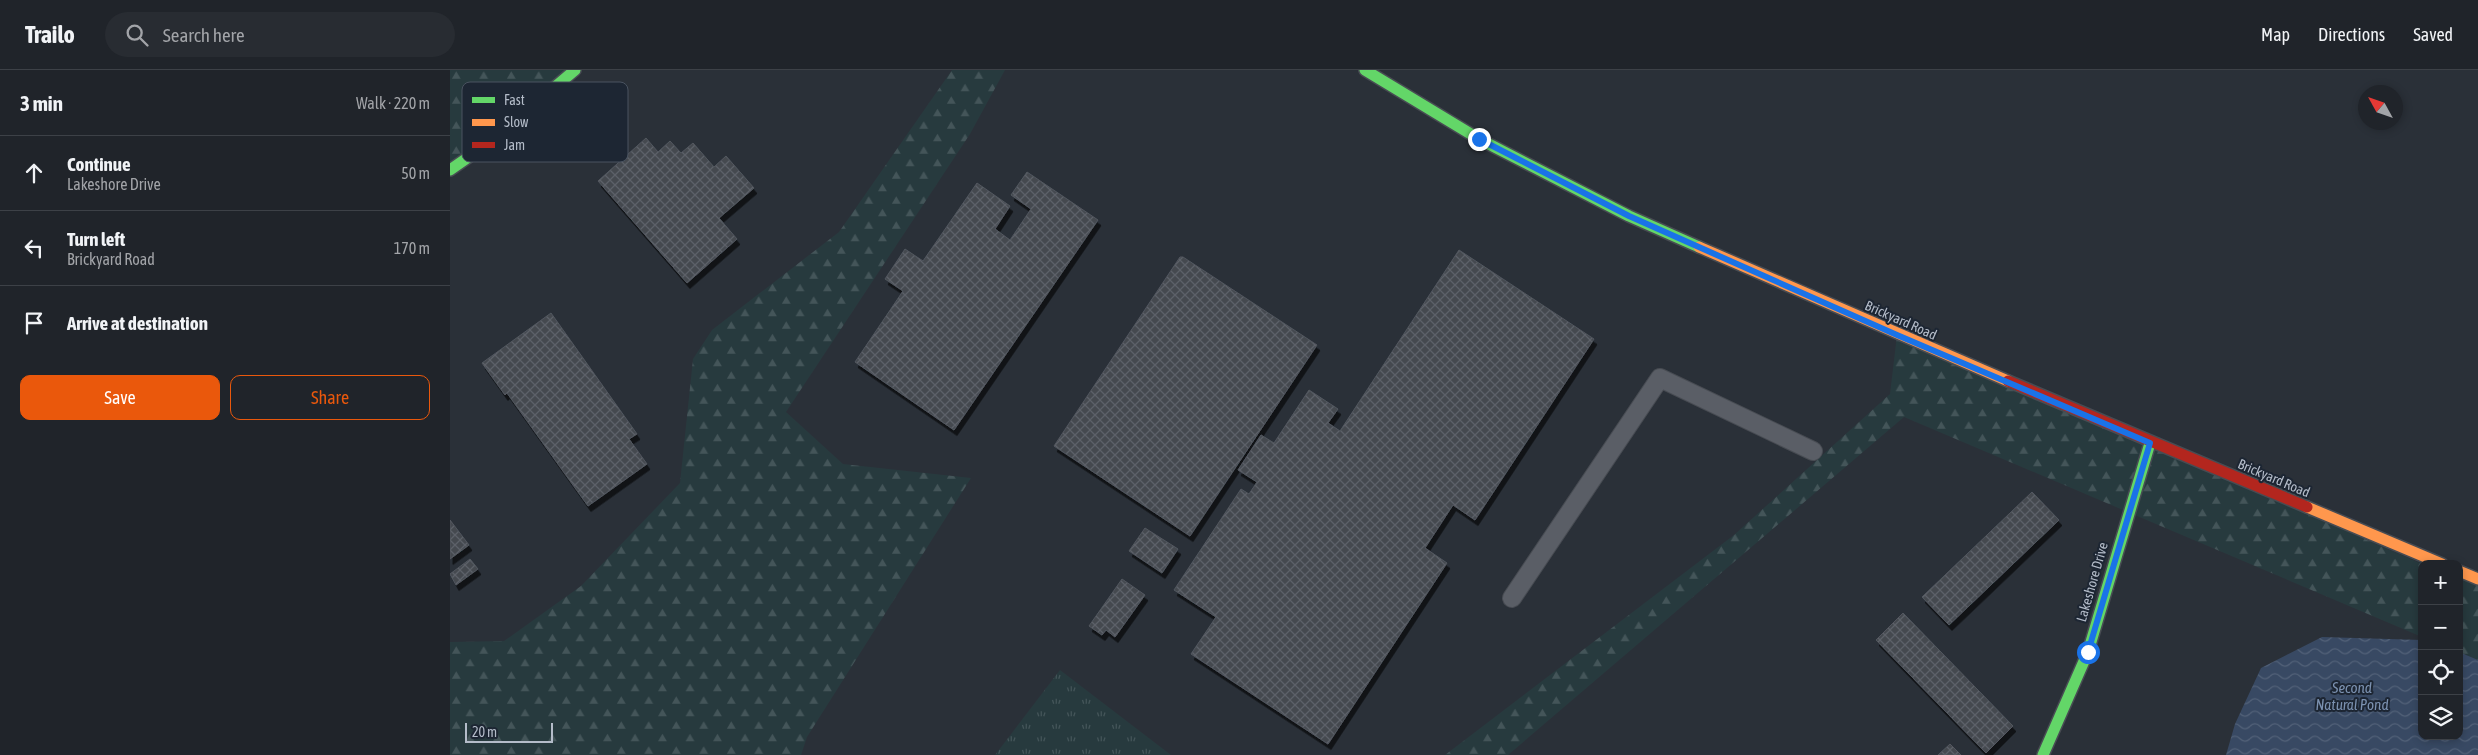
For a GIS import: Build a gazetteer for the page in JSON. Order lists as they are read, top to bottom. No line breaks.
{"streets":{"street":["Brickyard Road","Lakeshore Drive"]},"crossings":[["Brickyard Road","Lakeshore Drive"]],"water":["Second Natural Pond"],"legend":["Fast","Slow","Jam"],"scale_bar":"20 m","north":"top left","page":{"header":"Trailo","search":"Search here","nav":["Map","Directions","Saved"],"heading":["3 min","Walk · 220 m"],"list":[["Continue","Lakeshore Drive","50 m"],["Turn left","Brickyard Road","170 m"],"Arrive at destination"],"buttons":["Save","Share"],"map_buttons":["+","−"],"scale":"20 m"}}
